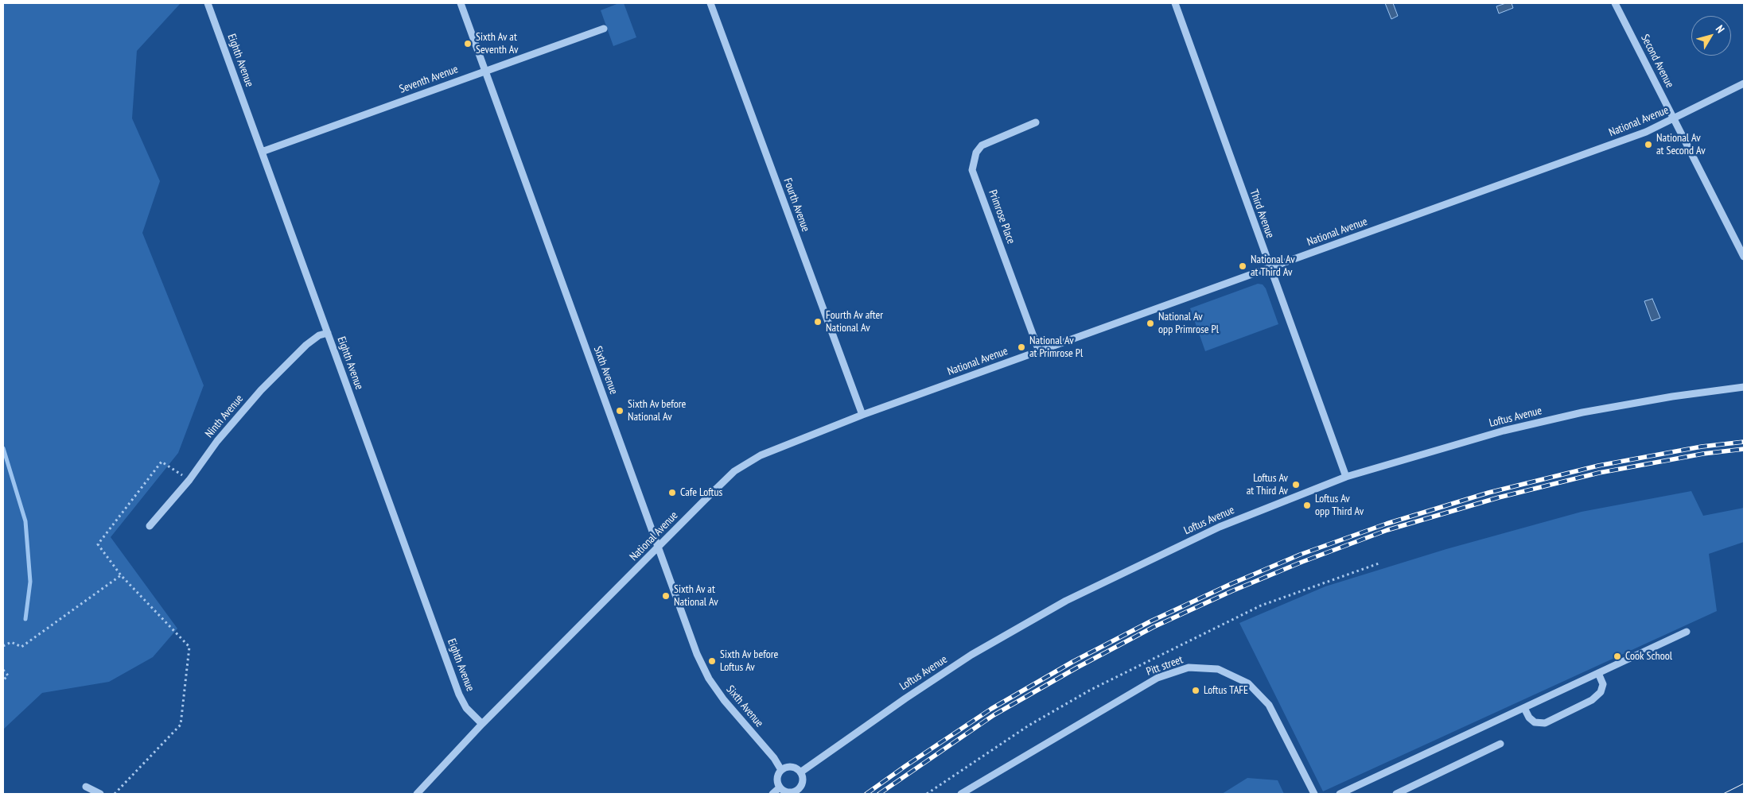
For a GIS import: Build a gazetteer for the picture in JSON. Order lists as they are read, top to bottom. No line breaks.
{"streets":{"street":["Eighth Avenue","Second Avenue","Seventh Avenue","National Avenue","Fourth Avenue","Third Avenue","Primrose Place","Sixth Avenue","Ninth Avenue","Loftus Avenue","Pitt street"]},"crossings":[["Eighth Avenue","Seventh Avenue"],["Eighth Avenue","National Avenue"],["Eighth Avenue","Ninth Avenue"],["Second Avenue","National Avenue"],["Seventh Avenue","Sixth Avenue"],["National Avenue","Fourth Avenue"],["National Avenue","Third Avenue"],["National Avenue","Primrose Place"],["National Avenue","Sixth Avenue"],["Third Avenue","Loftus Avenue"],["Sixth Avenue","Loftus Avenue"]],"places":["Sixth Av at Seventh Av","National Av at Second Av","National Av at Third Av","Fourth Av after National Av","National Av opp Primrose Pl","National Av at Primrose Pl","Sixth Av before National Av","Loftus Av at Third Av","Cafe Loftus","Loftus Av opp Third Av","Sixth Av at National Av","Cook School","Sixth Av before Loftus Av","Loftus TAFE"],"north":"top right"}
